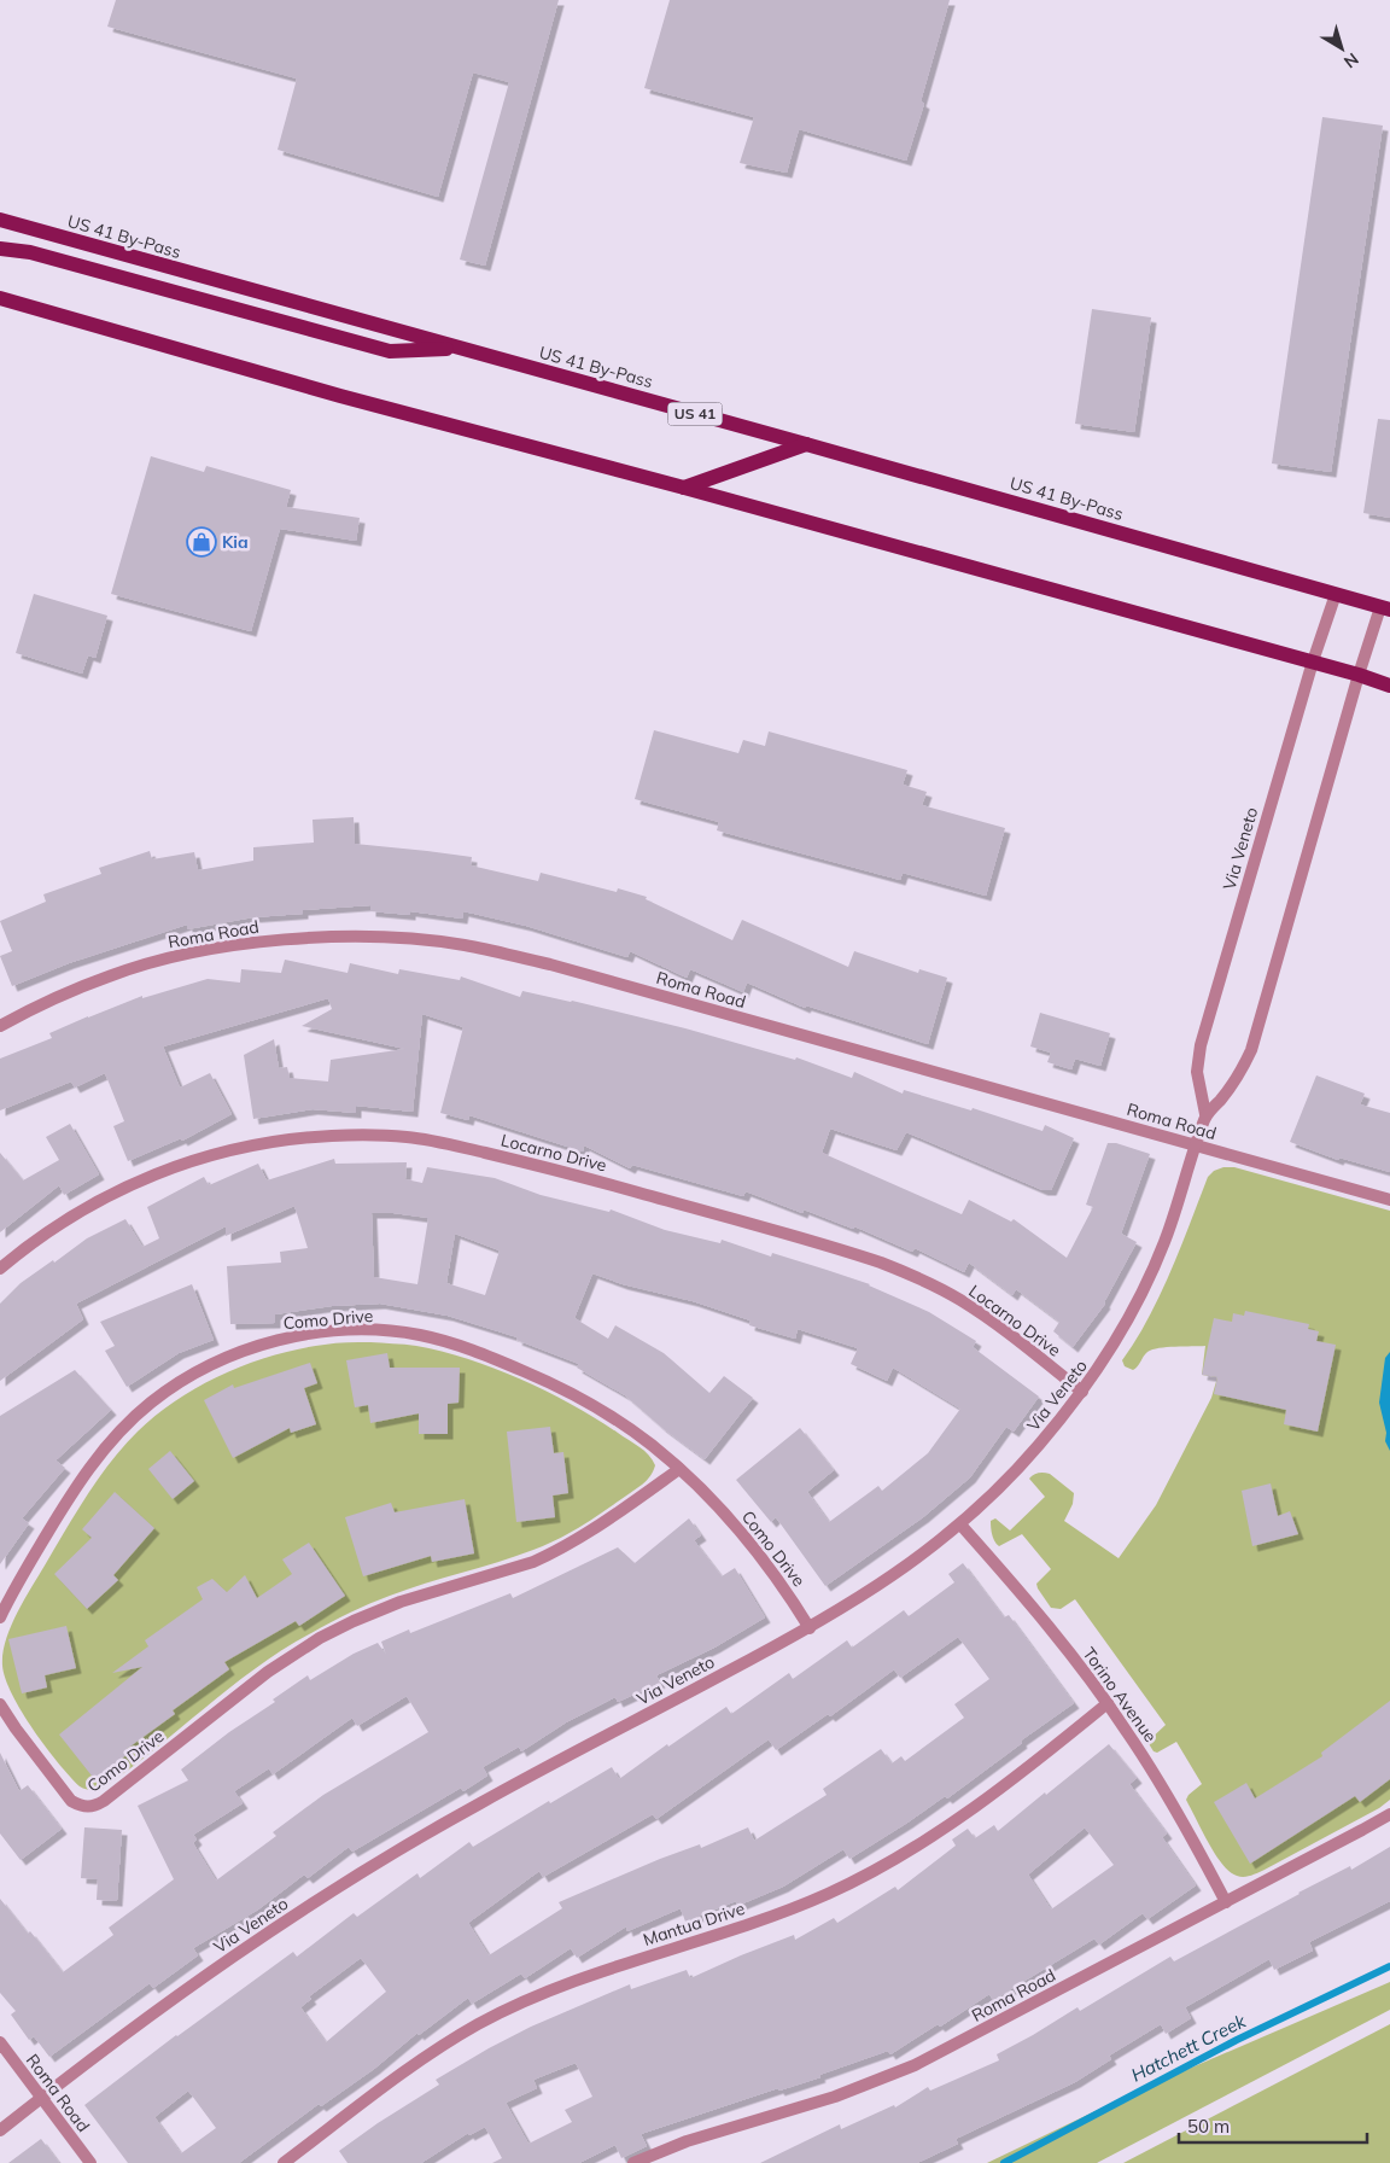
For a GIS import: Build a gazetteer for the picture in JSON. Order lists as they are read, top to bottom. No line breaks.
{"streets":{"main road":["US 41 By-Pass","US 41"],"street":["Via Veneto","Roma Road","Locarno Drive","Como Drive","Torino Avenue","Mantua Drive"]},"crossings":[["US 41 By-Pass","Via Veneto"],["Via Veneto","Roma Road"],["Via Veneto","Locarno Drive"],["Via Veneto","Como Drive"],["Via Veneto","Torino Avenue"],["Roma Road","Torino Avenue"],["Torino Avenue","Mantua Drive"]],"water":["Hatchett Creek"],"places":{"shop":["Kia"]},"scale_bar":"50 m","north":"bottom right"}
